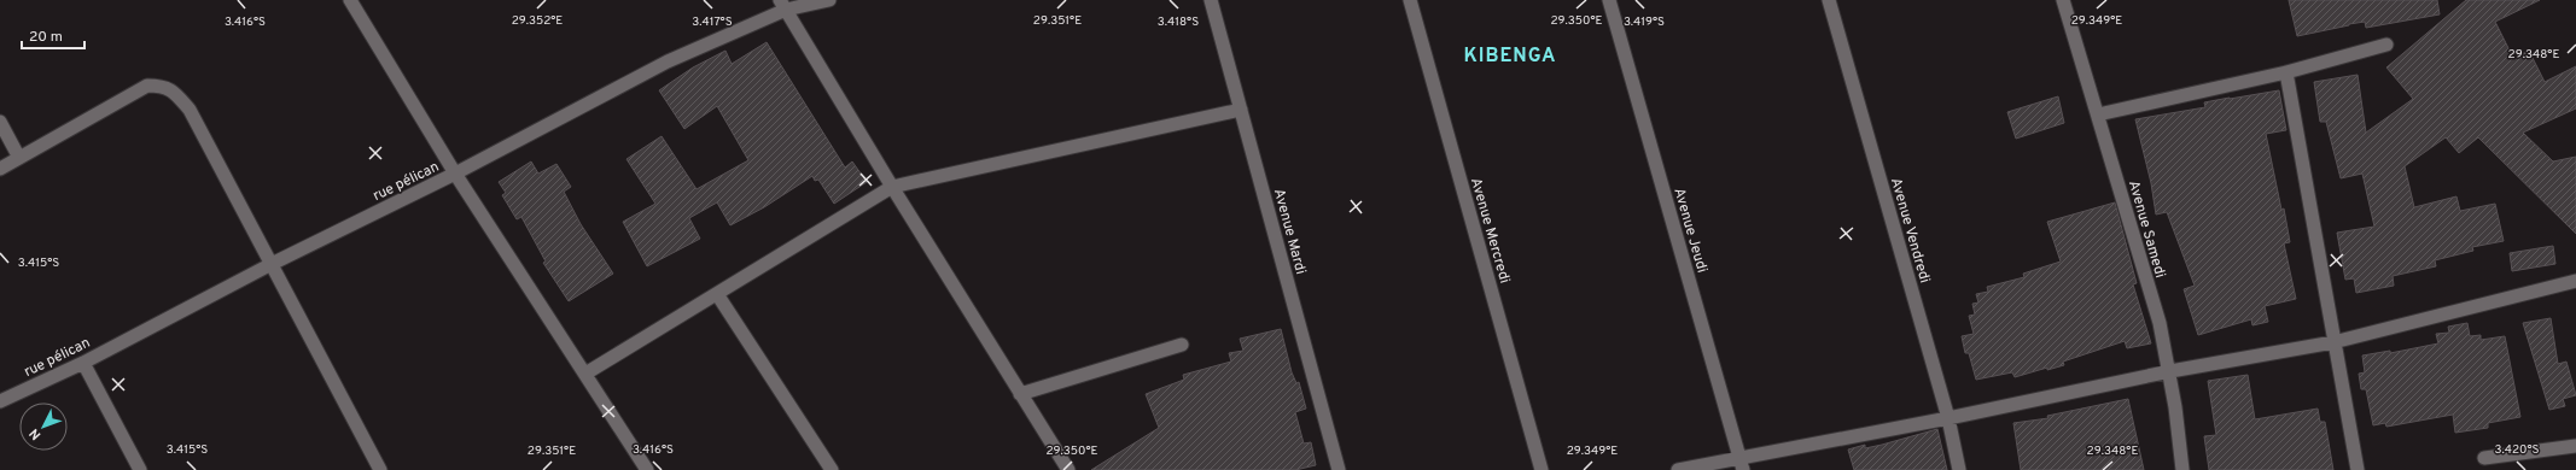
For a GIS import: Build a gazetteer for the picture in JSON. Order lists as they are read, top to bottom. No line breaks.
{"streets":{"street":["rue pélican","Avenue Samedi","Avenue Mercredi","Avenue Jeudi","Avenue Vendredi","Avenue Mardi"]},"districts":["KIBENGA"],"scale_bar":"20 m","north":"bottom left","coordinates":["29.352°E","29.351°E","29.350°E","29.349°E","3.418°S","3.419°S","3.416°S","3.417°S","29.348°E","3.415°S","3.420°S"]}
